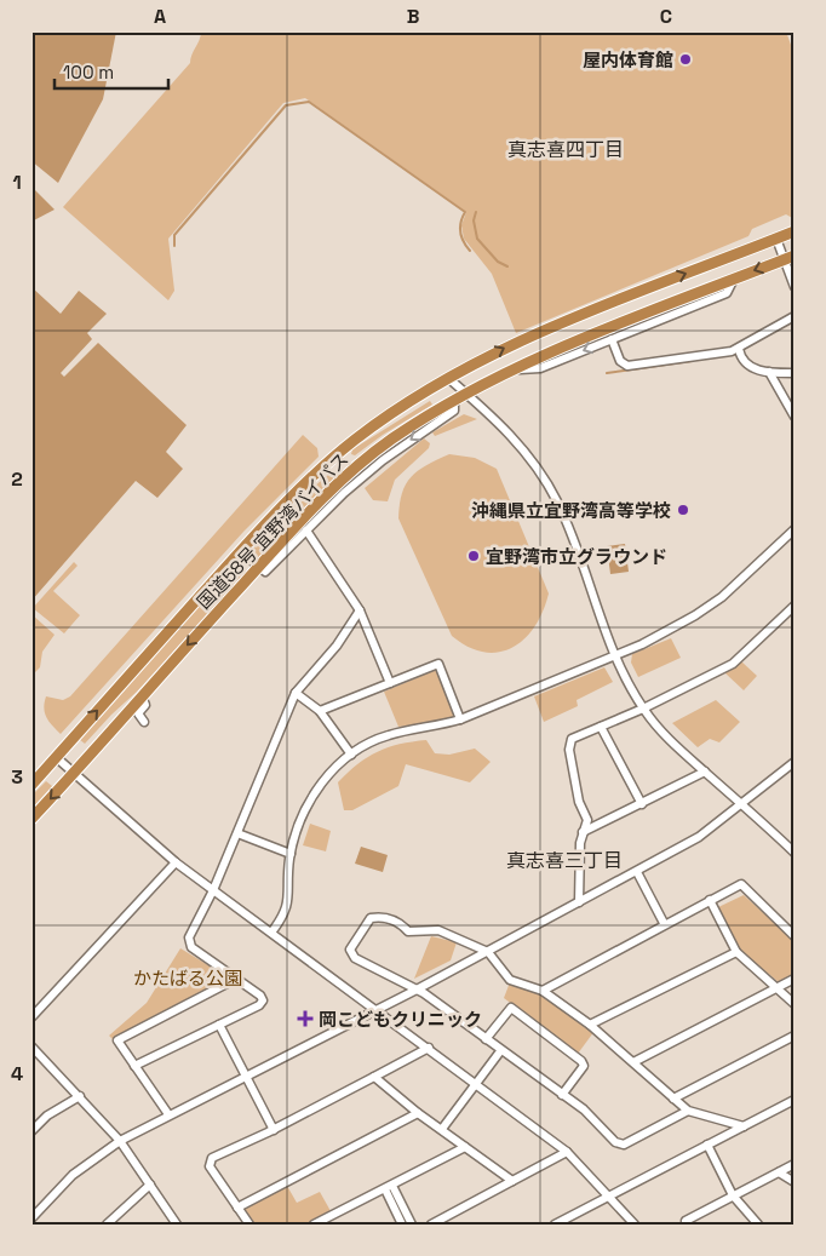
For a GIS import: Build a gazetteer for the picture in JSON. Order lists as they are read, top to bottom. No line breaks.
{"streets":{"highway":["国道58号 宜野湾バイパス"]},"districts":["真志喜四丁目","真志喜三丁目"],"parks":["かたばる公園"],"places":{"other":["屋内体育館","沖縄県立宜野湾高等学校","宜野湾市立グラウンド"],"health":["岡こどもクリニック"]},"scale_bar":"100 m","grid":{"columns":["A","B","C"],"rows":["1","2","3","4"]}}
